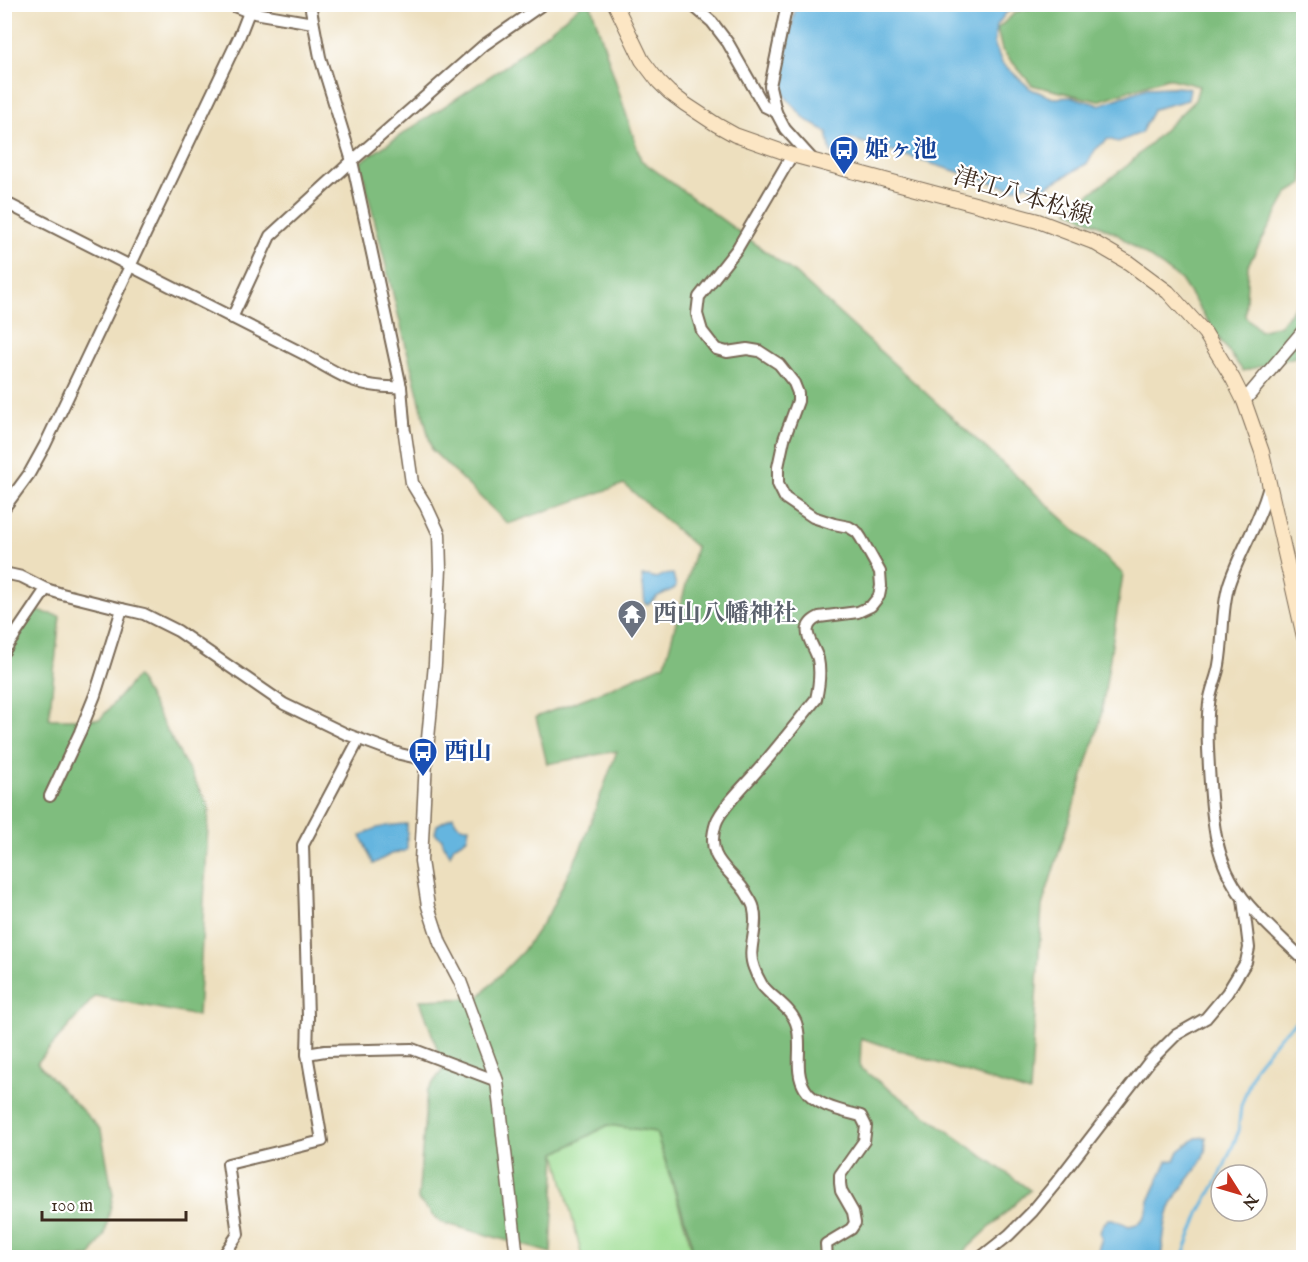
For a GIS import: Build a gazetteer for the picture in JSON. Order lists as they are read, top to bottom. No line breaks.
{"streets":{"main road":["津江八本松線"]},"places":{"bus stop":["姫ヶ池","西山"],"temple":["西山八幡神社"]},"scale_bar":"100 m","north":"bottom right"}
